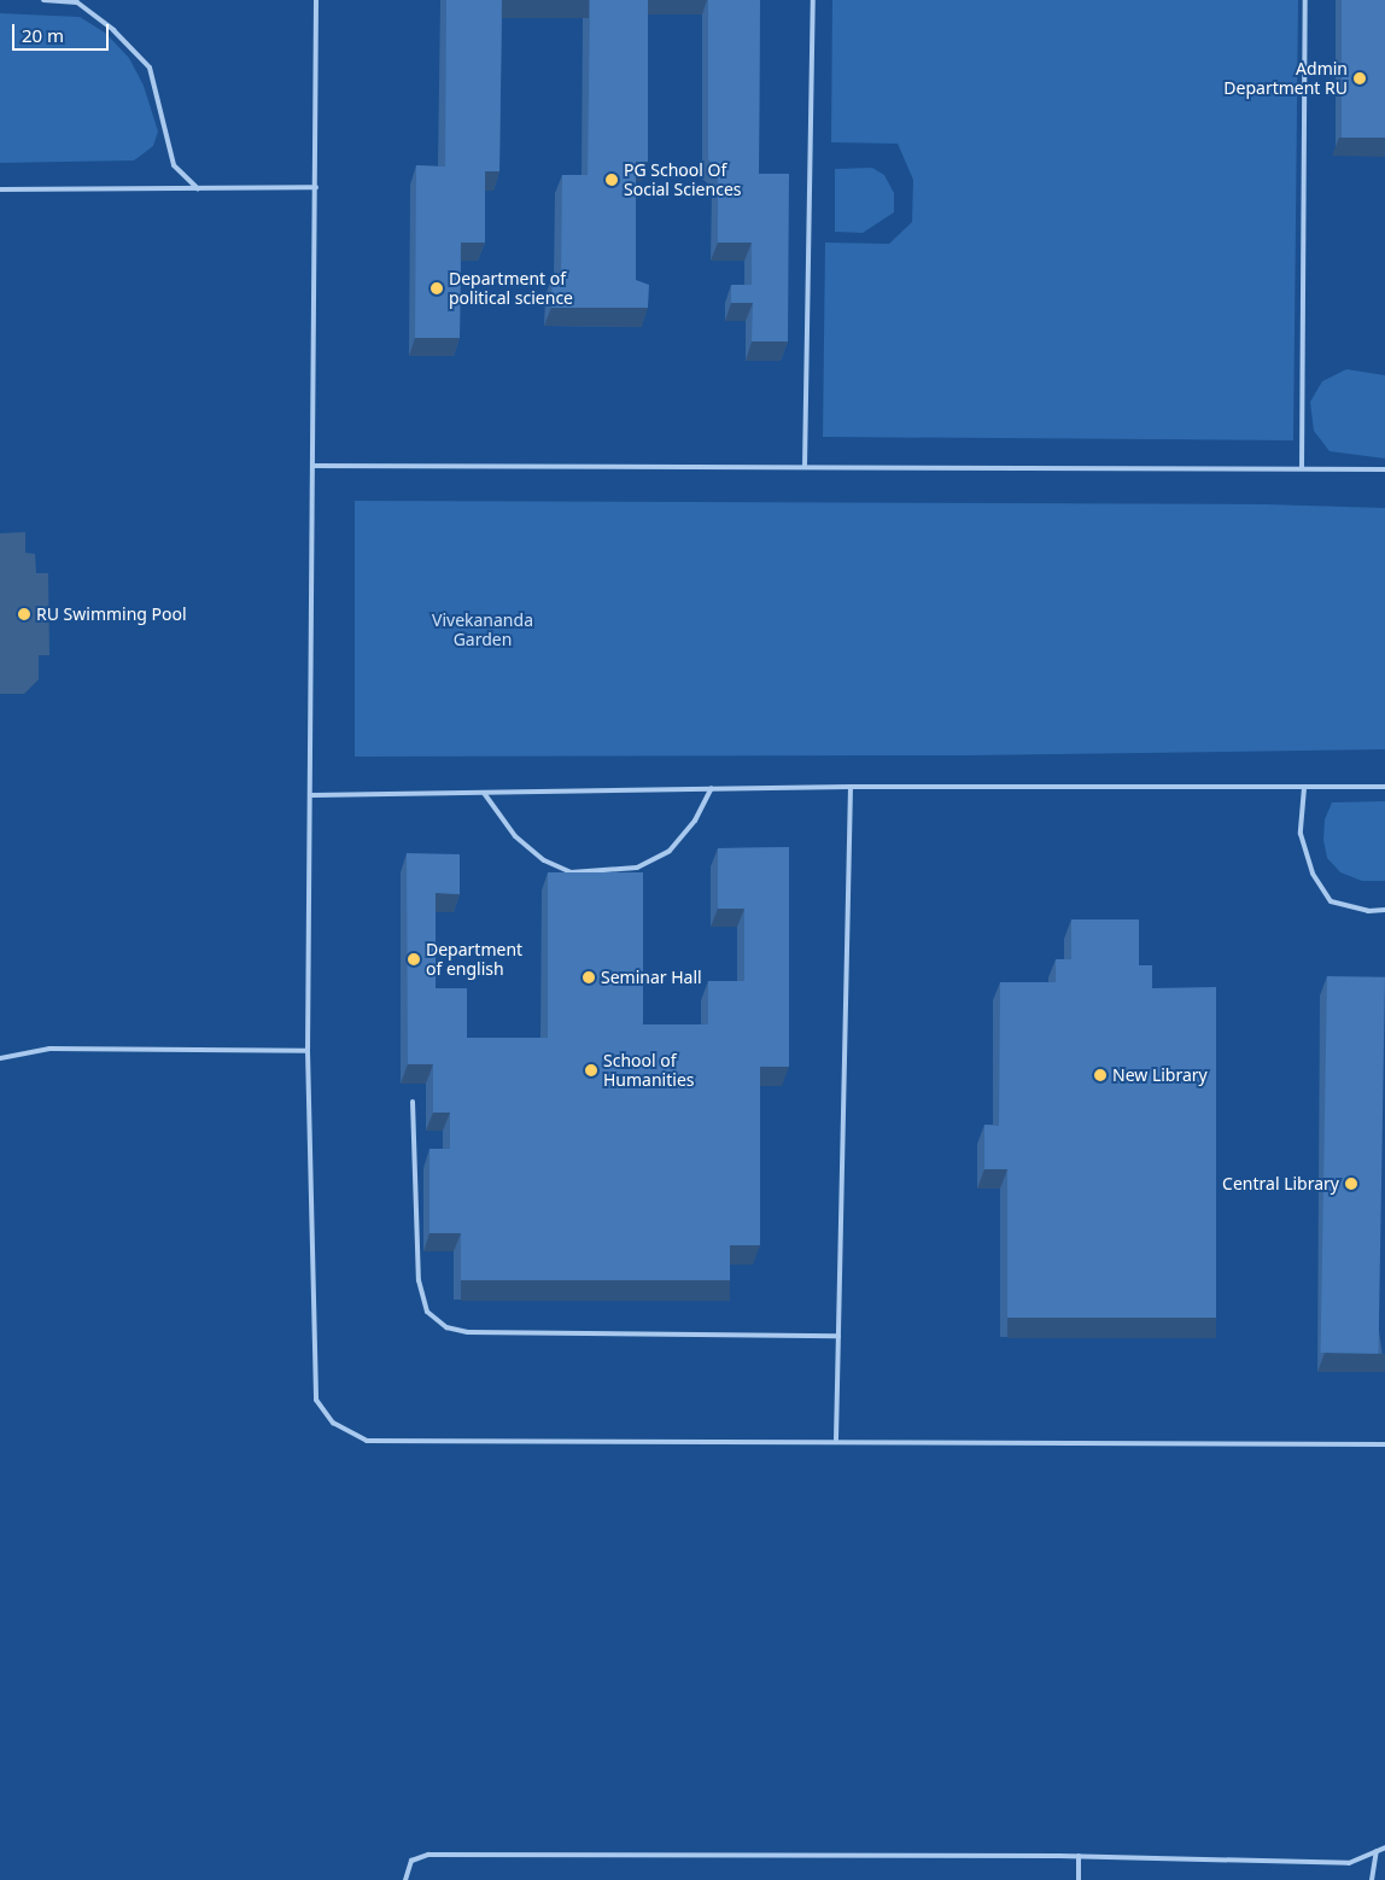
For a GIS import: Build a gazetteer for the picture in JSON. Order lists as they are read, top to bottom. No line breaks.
{"parks":["Vivekananda Garden"],"places":["Admin Department RU","PG School Of Social Sciences","Department of political science","RU Swimming Pool","Department of english","Seminar Hall","School of Humanities","New Library","Central Library"],"scale_bar":"20 m"}
